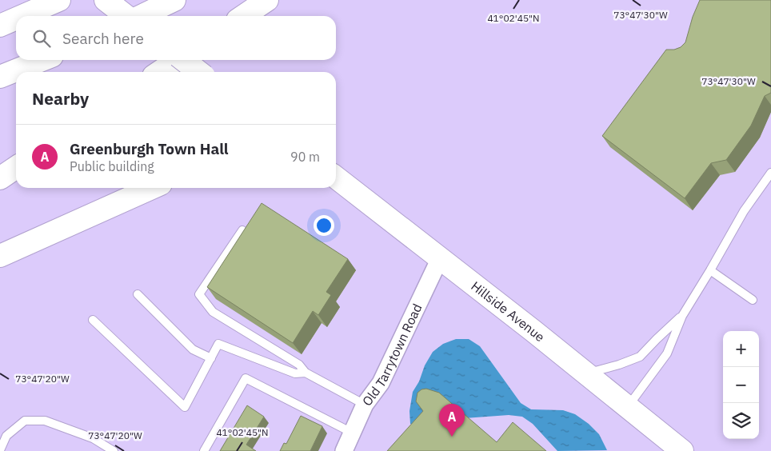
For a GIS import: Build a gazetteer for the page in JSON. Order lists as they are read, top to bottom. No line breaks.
{"streets":{"main road":["Hillside Avenue"],"street":["Old Tarrytown Road"]},"crossings":[["Hillside Avenue","Old Tarrytown Road"]],"page":{"search":"Search here","heading":"Nearby","list":[{"mark":"A","name":"Greenburgh Town Hall","note":"Public building","value":"90 m"}],"map_buttons":["+","−"],"pins":"A"},"coordinates":["73°47'30\"W","41°02'45\"N","73°47'20\"W"]}
